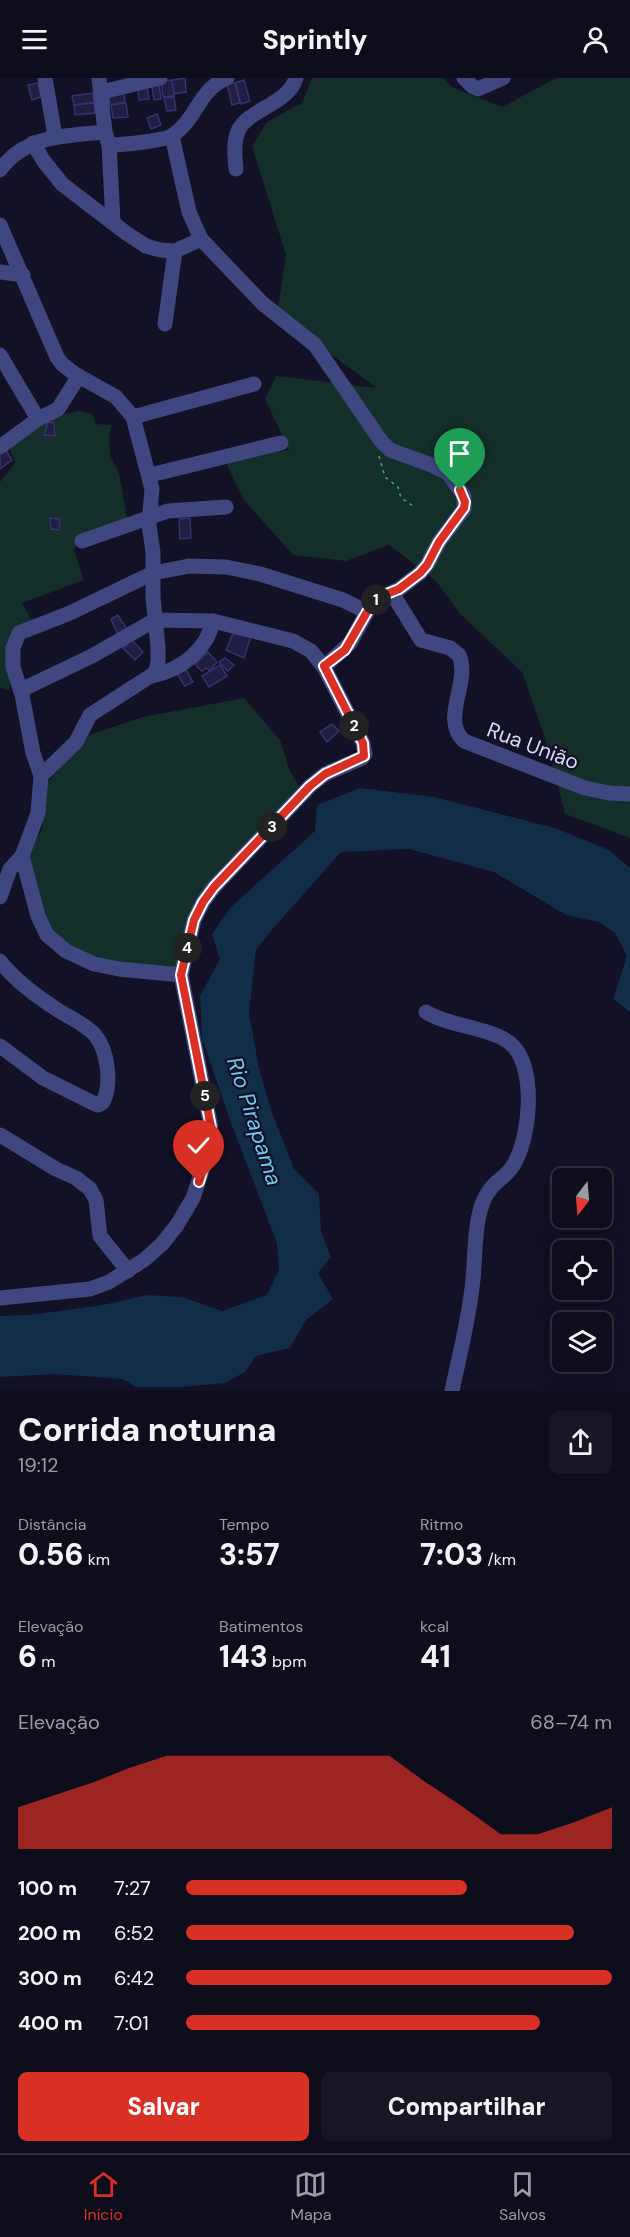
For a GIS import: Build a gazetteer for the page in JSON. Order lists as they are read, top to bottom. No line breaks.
{"streets":{"street":["Rua União"]},"water":["Rio Pirapama"],"north":"bottom","page":{"header":"Sprintly","pins":["1","2","3","4","5"],"heading":["Corrida noturna","19:12"],"stats":[["Distância","0.56 km"],["Tempo","3:57"],["Ritmo","7:03 /km"],["Elevação","6 m"],["Batimentos","143 bpm"],["kcal","41"]],"chart":["Elevação","68–74 m"],"list":[{"name":"100 m","note":"7:27"},{"name":"200 m","note":"6:52"},{"name":"300 m","note":"6:42"},{"name":"400 m","note":"7:01"}],"buttons":["Salvar","Compartilhar"],"tabs":["Início","Mapa","Salvos"]}}
